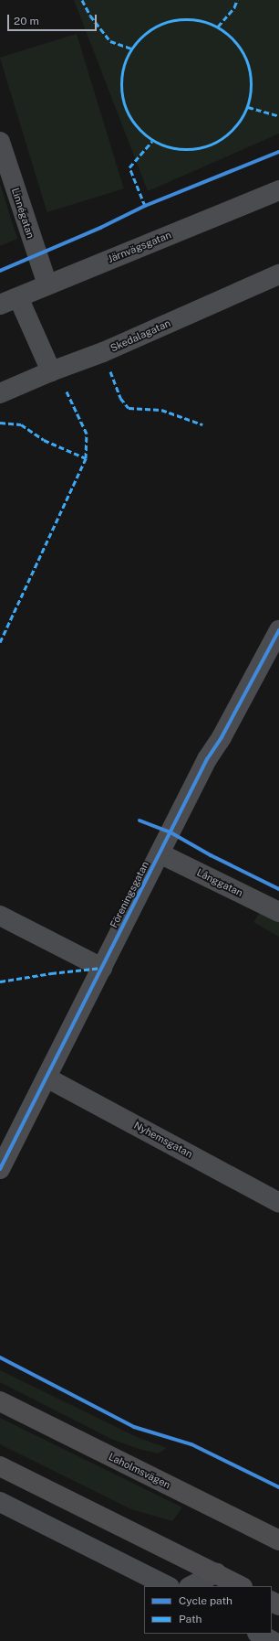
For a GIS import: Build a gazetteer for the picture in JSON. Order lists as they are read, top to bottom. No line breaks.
{"streets":{"highway":["Laholmsvägen"],"street":["Linnégatan","Järnvägsgatan","Skedalagatan","Långgatan","Föreningsgatan","Nyhemsgatan"]},"crossings":[["Linnégatan","Järnvägsgatan"],["Långgatan","Föreningsgatan"],["Föreningsgatan","Nyhemsgatan"]],"legend":["Cycle path","Path"],"scale_bar":"20 m"}
